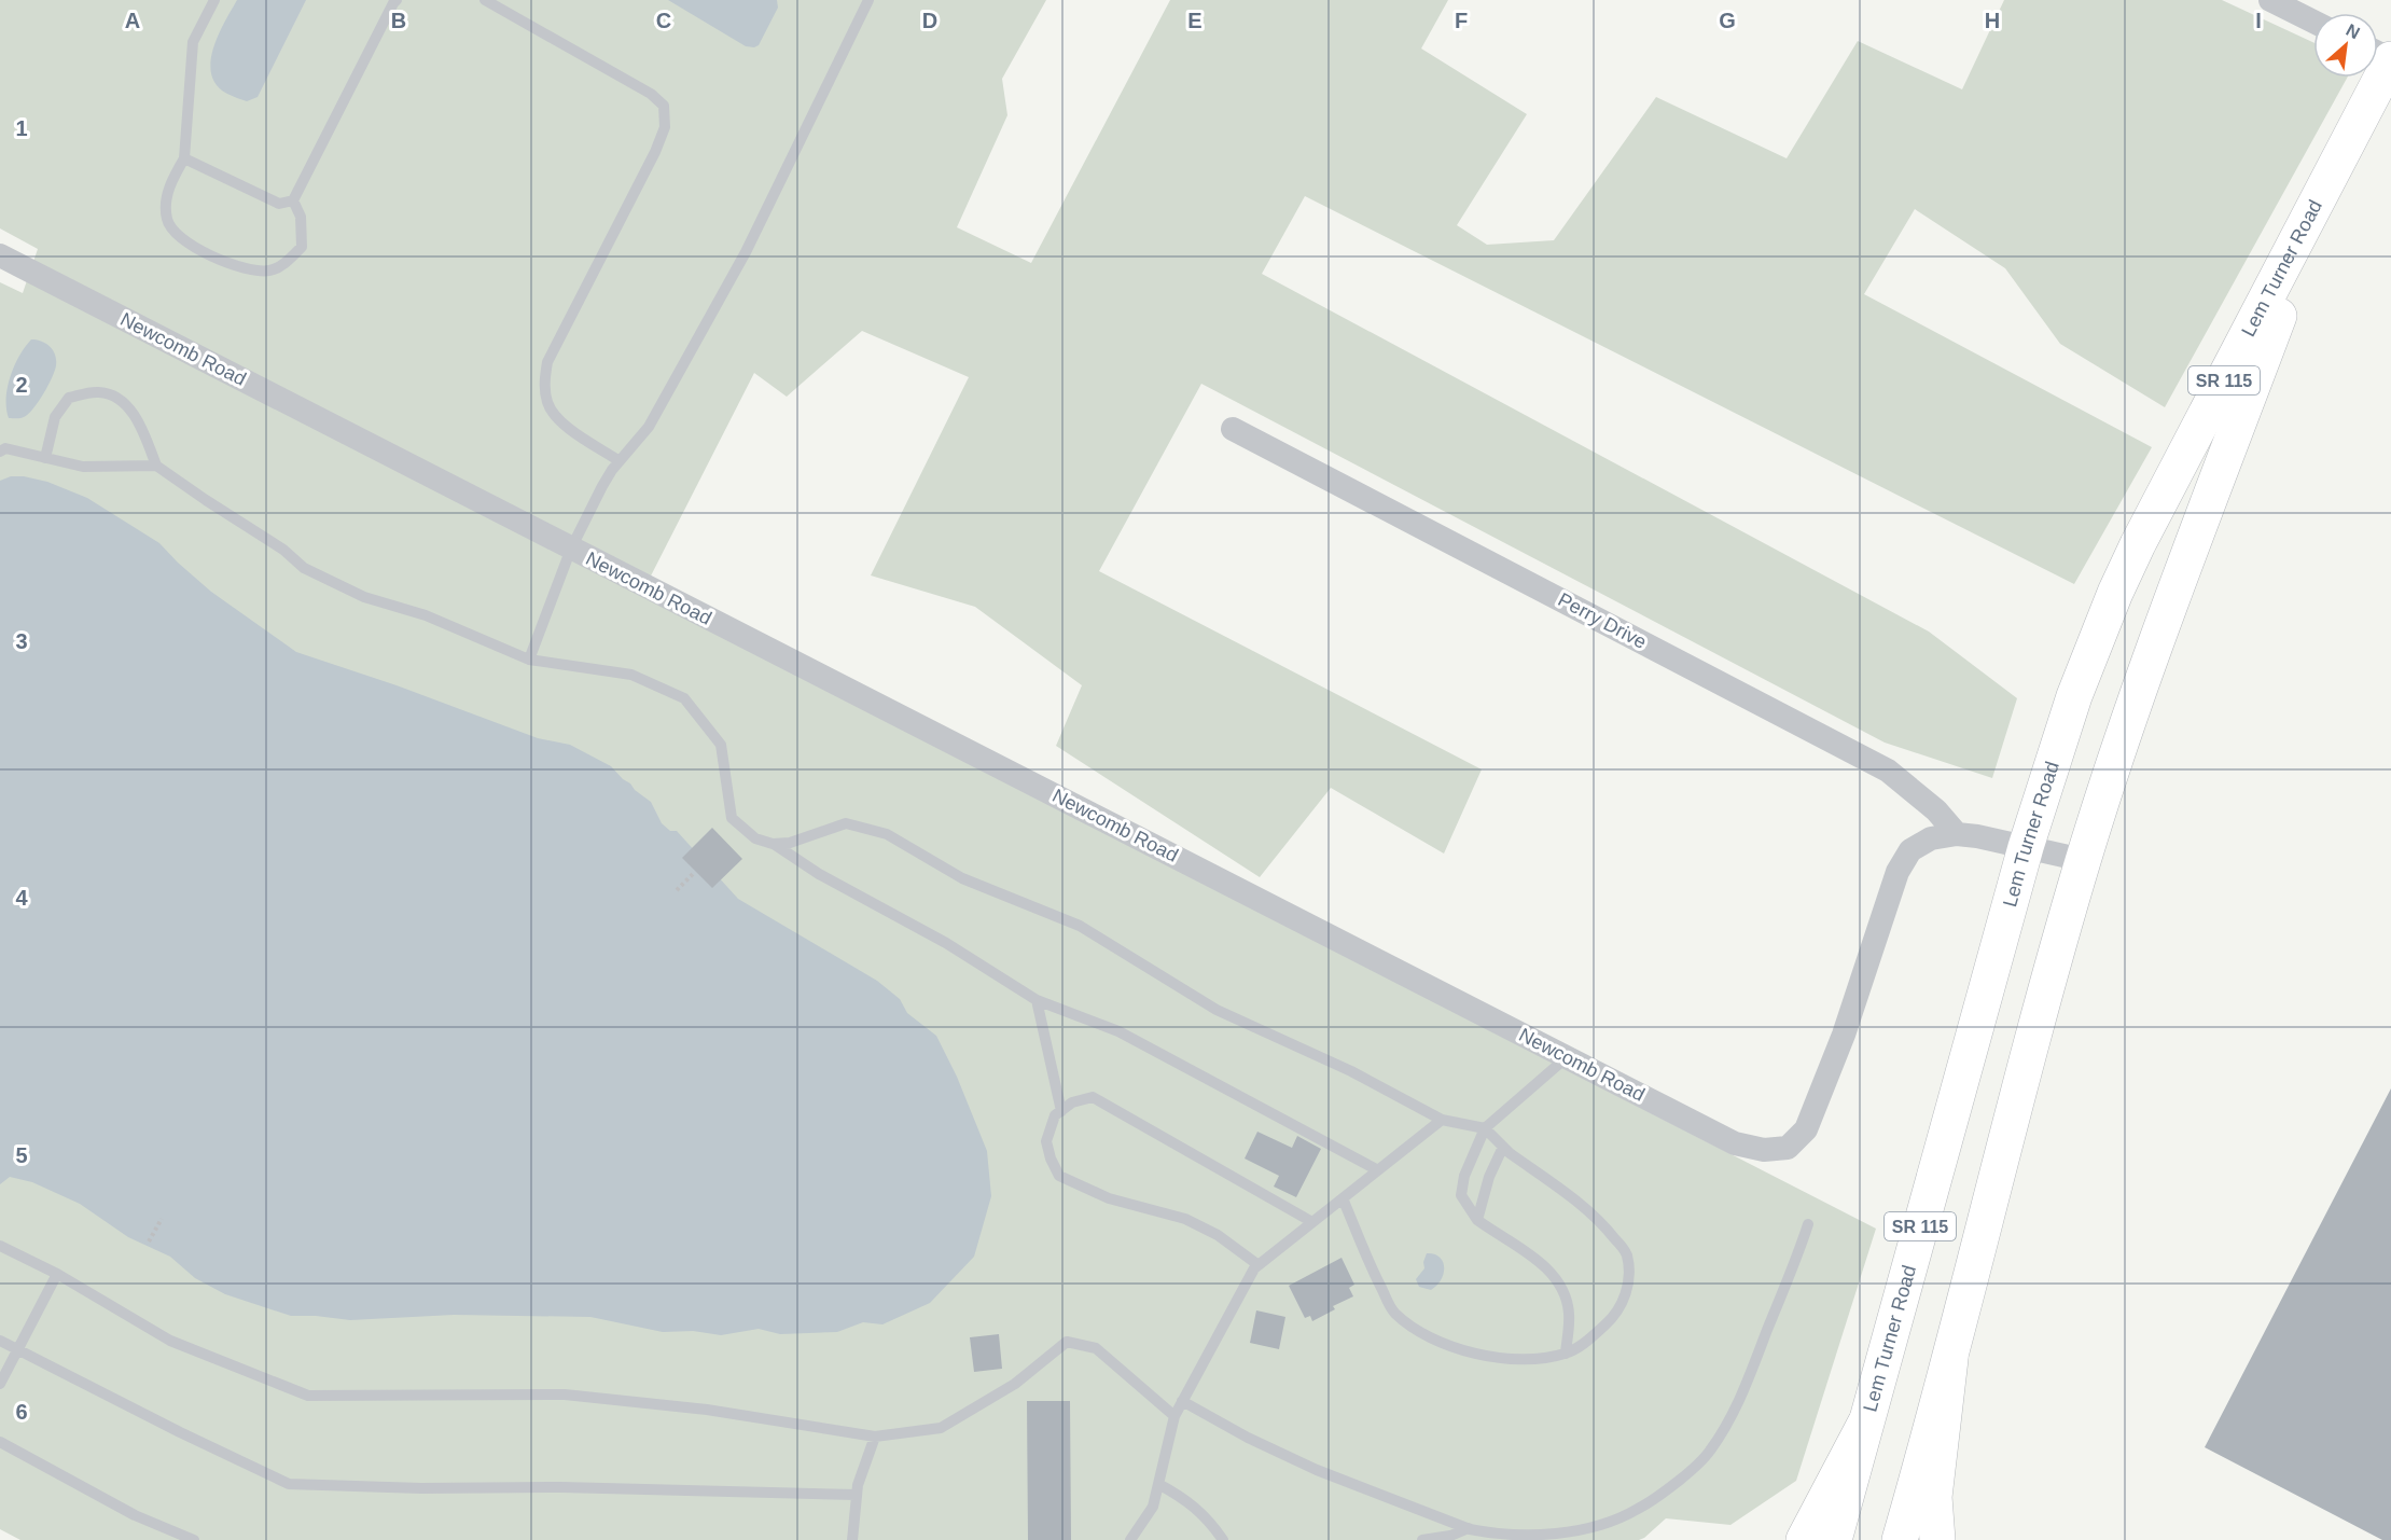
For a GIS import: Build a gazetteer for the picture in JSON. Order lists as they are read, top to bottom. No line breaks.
{"streets":{"main road":["Lem Turner Road","SR 115"],"street":["Newcomb Road","Perry Drive"]},"crossings":[["Lem Turner Road","Newcomb Road"],["Newcomb Road","Perry Drive"]],"north":"top right","grid":{"columns":["A","B","C","D","E","F","G","H","I"],"rows":["1","2","3","4","5","6"]}}
